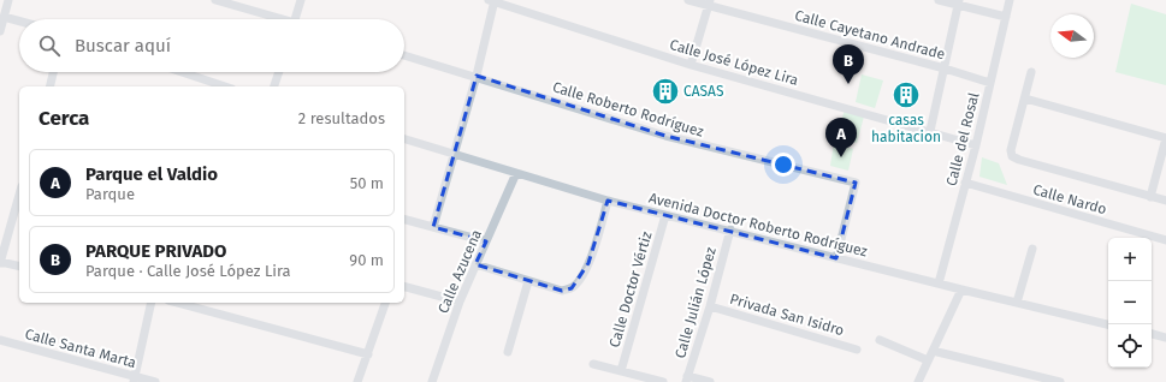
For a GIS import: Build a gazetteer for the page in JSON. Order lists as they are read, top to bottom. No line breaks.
{"streets":{"street":["Calle Cayetano Andrade","Calle José López Lira","Calle Roberto Rodríguez","Calle del Rosal","Calle Nardo","Avenida Doctor Roberto Rodríguez","Calle Azucena","Calle Doctor Vértiz","Calle Julián López","Privada San Isidro","Calle Santa Marta"]},"crossings":[["Calle Cayetano Andrade","Calle del Rosal"],["Calle José López Lira","Calle del Rosal"],["Calle Roberto Rodríguez","Avenida Doctor Roberto Rodríguez"],["Calle del Rosal","Calle Nardo"],["Calle del Rosal","Avenida Doctor Roberto Rodríguez"],["Avenida Doctor Roberto Rodríguez","Calle Azucena"],["Avenida Doctor Roberto Rodríguez","Calle Doctor Vértiz"],["Avenida Doctor Roberto Rodríguez","Calle Julián López"],["Calle Julián López","Privada San Isidro"]],"places":{"building":["CASAS","casas habitacion"]},"north":"left","page":{"search":"Buscar aquí","pins":["B","A"],"heading":["Cerca","2 resultados"],"list":[{"mark":"A","name":"Parque el Valdio","note":"Parque","value":"50 m"},{"mark":"B","name":"PARQUE PRIVADO","note":"Parque · Calle José López Lira","value":"90 m"}],"map_buttons":["+","−"]}}
